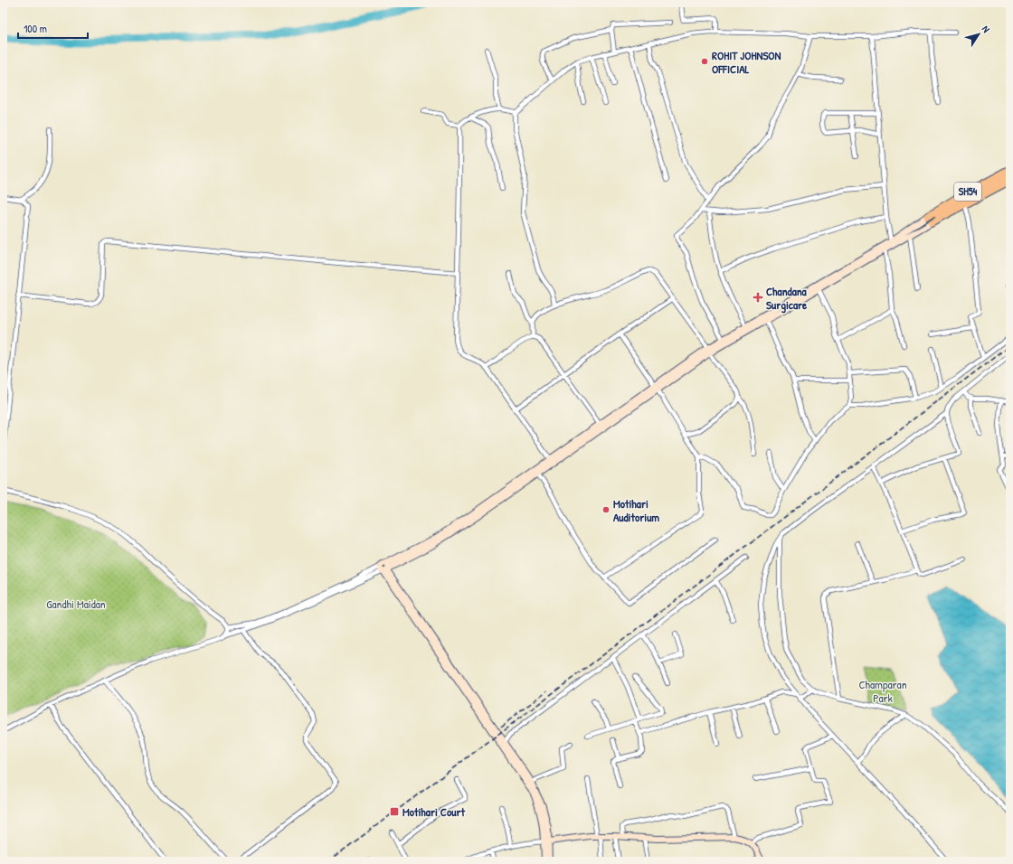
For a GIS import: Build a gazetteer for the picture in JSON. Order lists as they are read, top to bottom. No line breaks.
{"streets":{"main road":["SH54"]},"parks":["Gandhi Maidan","Champaran Park"],"places":{"other":["ROHIT JOHNSON OFFICIAL","Motihari Auditorium"],"health":["Chandana Surgicare"],"transit":["Motihari Court"]},"scale_bar":"100 m","north":"top right"}
